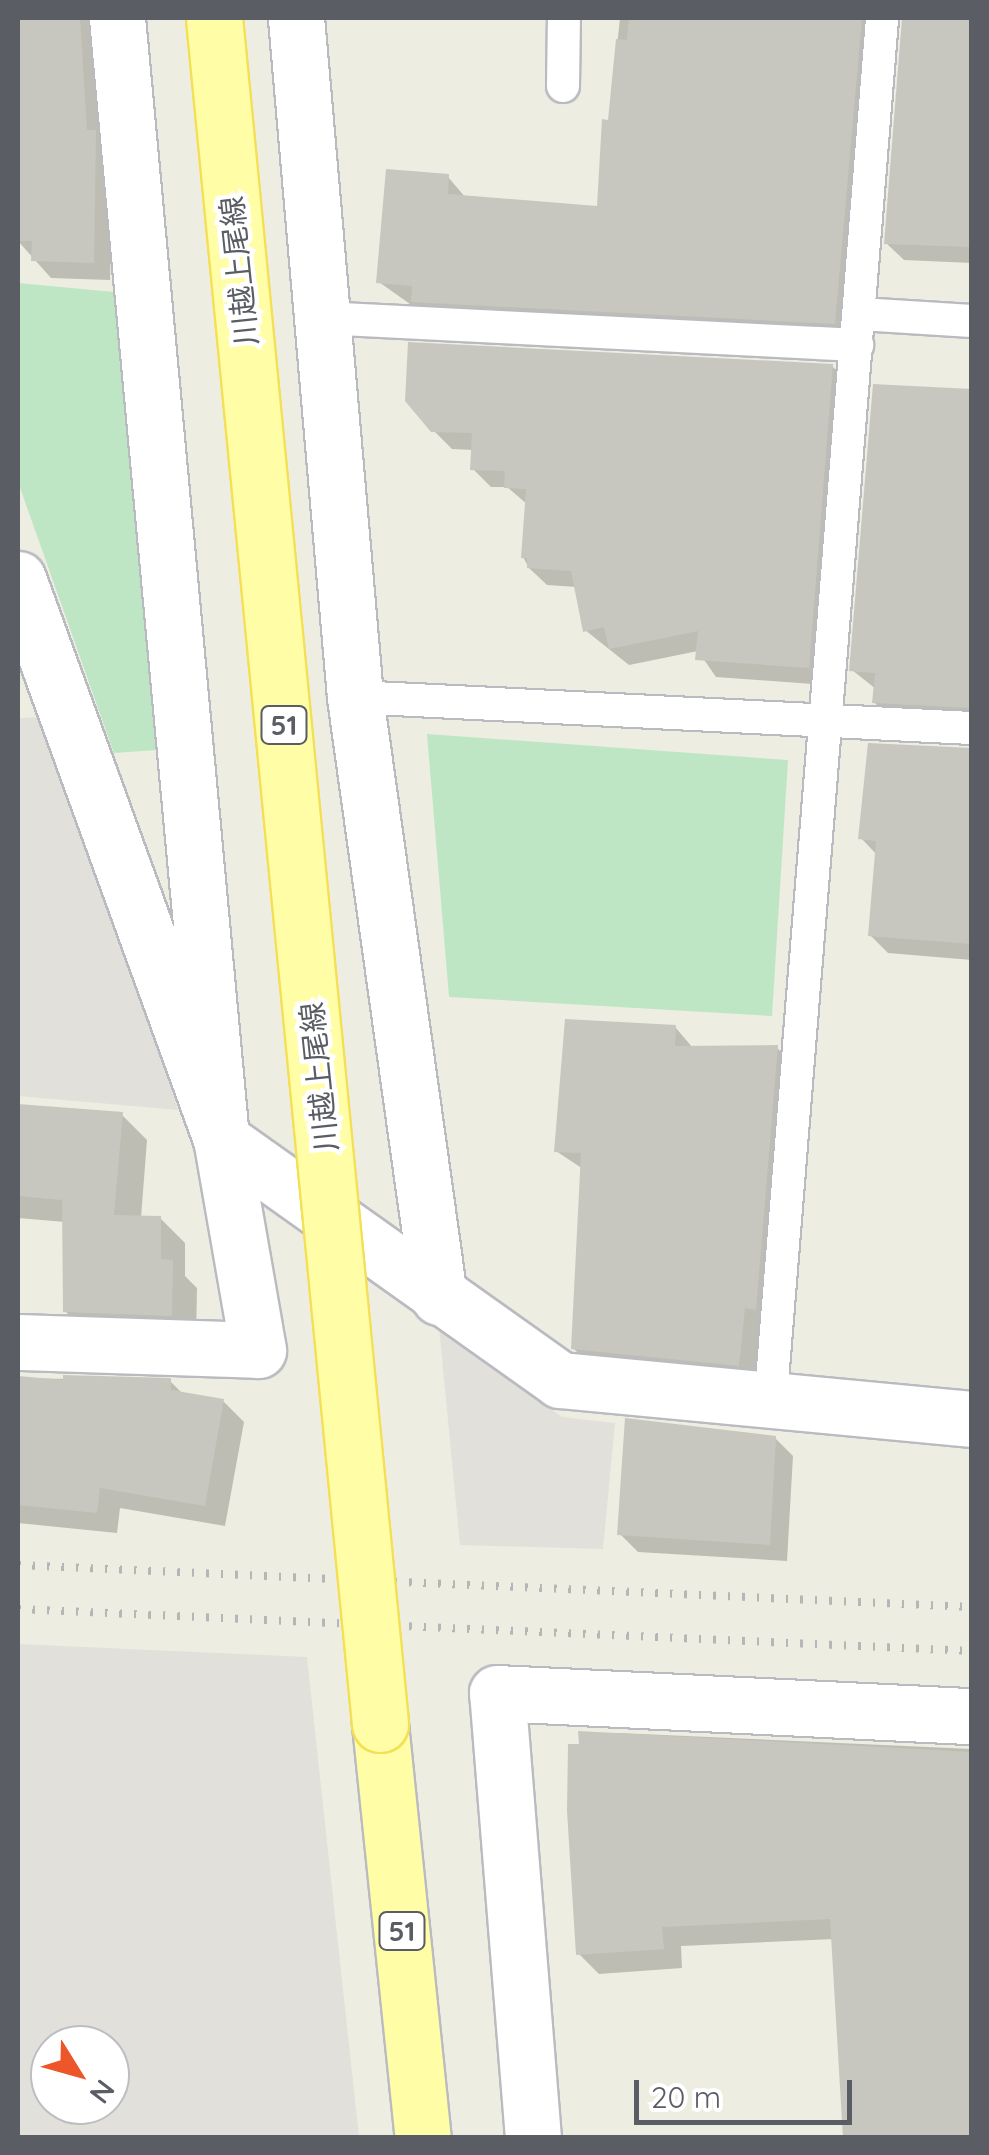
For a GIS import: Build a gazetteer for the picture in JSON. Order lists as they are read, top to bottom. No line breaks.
{"streets":{"main road":["川越上尾線","51"]},"scale_bar":"20 m","north":"bottom right"}
